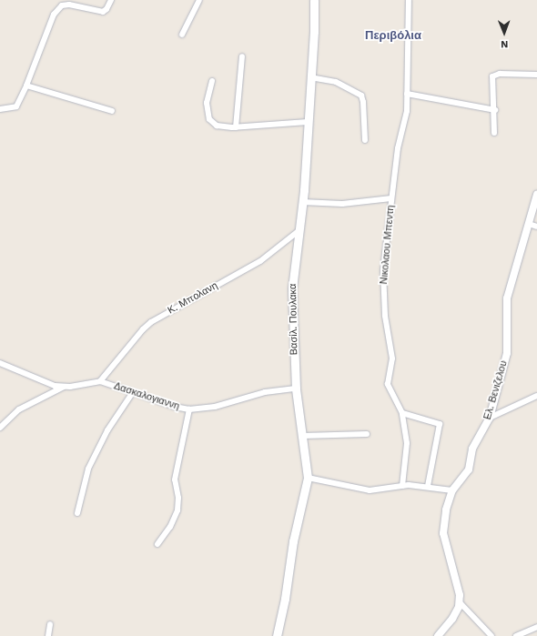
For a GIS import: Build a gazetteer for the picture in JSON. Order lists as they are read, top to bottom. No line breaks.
{"streets":{"main road":["Βασίλ. Πουλακα"],"street":["Νικολαου Μπεντη","Κ. Μπολανη","Ελ. Βενιζελου","Δασκαλογιαννη"]},"crossings":[["Κ. Μπολανη","Βασίλ. Πουλακα"],["Κ. Μπολανη","Δασκαλογιαννη"],["Βασίλ. Πουλακα","Δασκαλογιαννη"]],"districts":["Περιβόλια"],"north":"bottom"}
